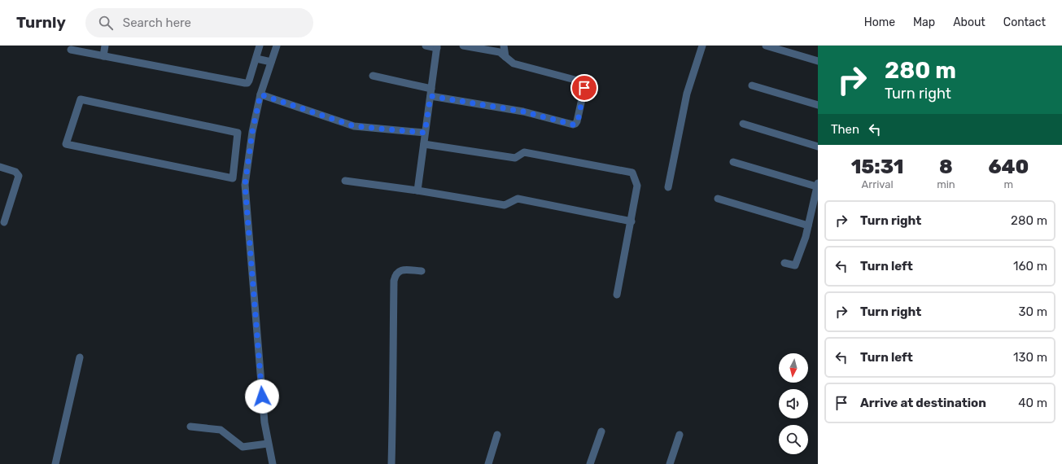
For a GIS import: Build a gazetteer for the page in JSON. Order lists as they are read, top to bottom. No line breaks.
{"north":"bottom","page":{"header":"Turnly","search":"Search here","nav":["Home","Map","About","Contact"],"turn":["280 m","Turn right"],"then":"Then","eta":["15:31","Arrival","8","min","640","m"],"list":[{"name":"Turn right","value":"280 m"},{"name":"Turn left","value":"160 m"},{"name":"Turn right","value":"30 m"},{"name":"Turn left","value":"130 m"},{"name":"Arrive at destination","value":"40 m"}]}}
